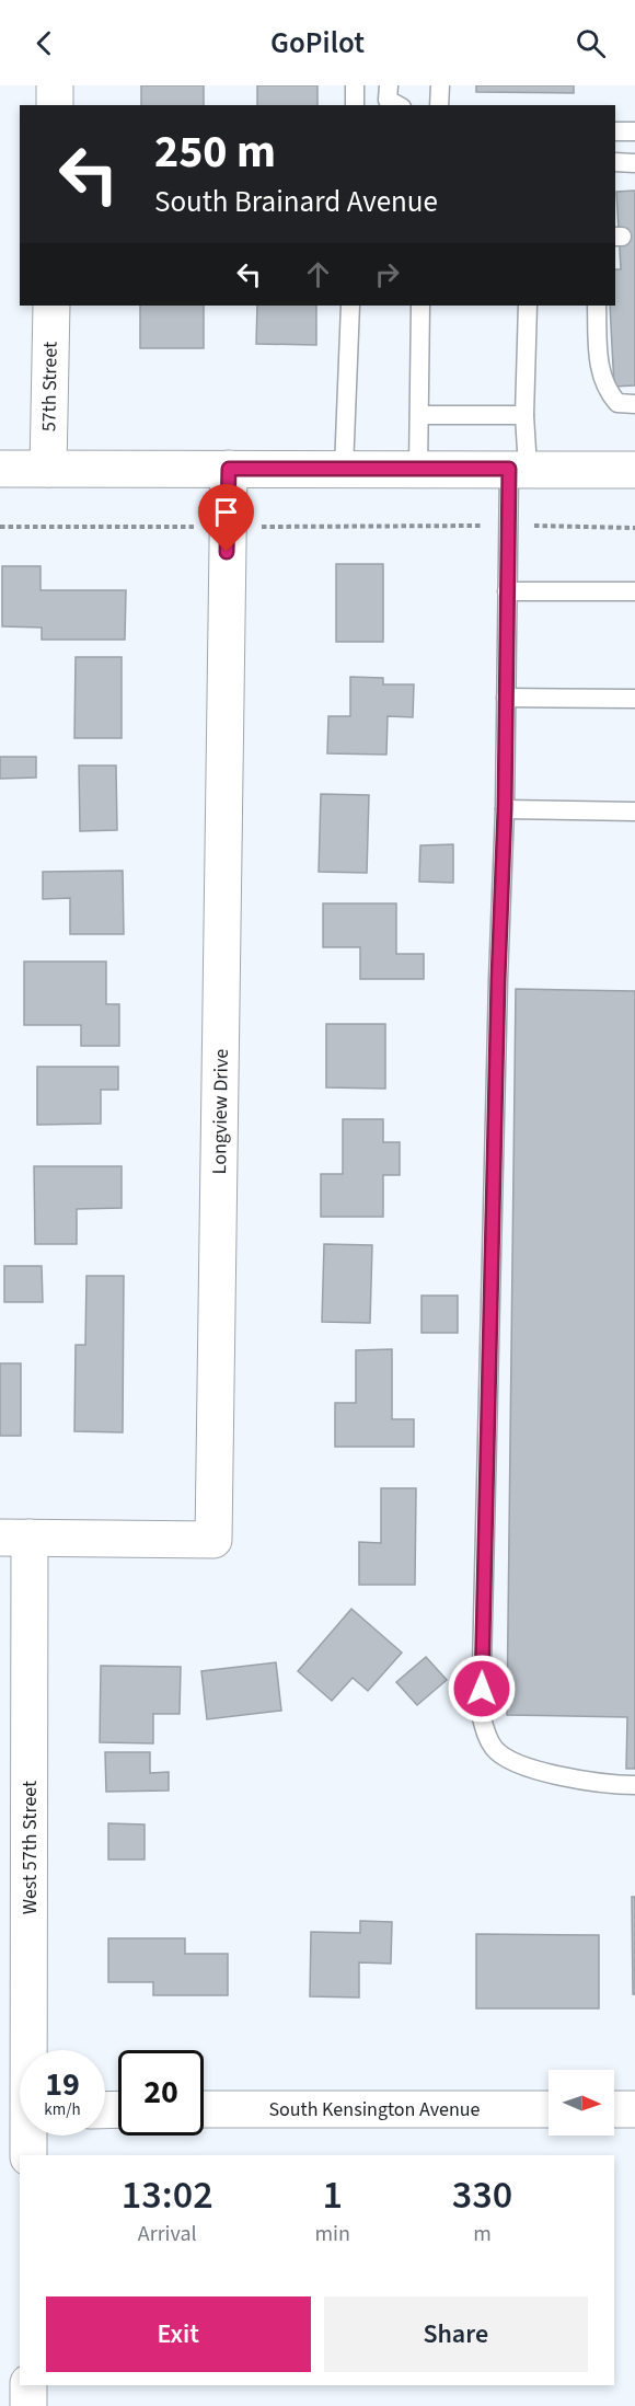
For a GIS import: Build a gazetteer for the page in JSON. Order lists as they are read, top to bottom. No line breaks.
{"streets":{"street":["57th Street","Longview Drive","West 57th Street","South Kensington Avenue"]},"crossings":[["Longview Drive","West 57th Street"]],"north":"right","page":{"header":"GoPilot","turn":["250 m","South Brainard Avenue"],"speed":"19 km/h","limit":"20","eta":["13:02","Arrival","1","min","330","m"],"buttons":["Exit","Share"]}}
